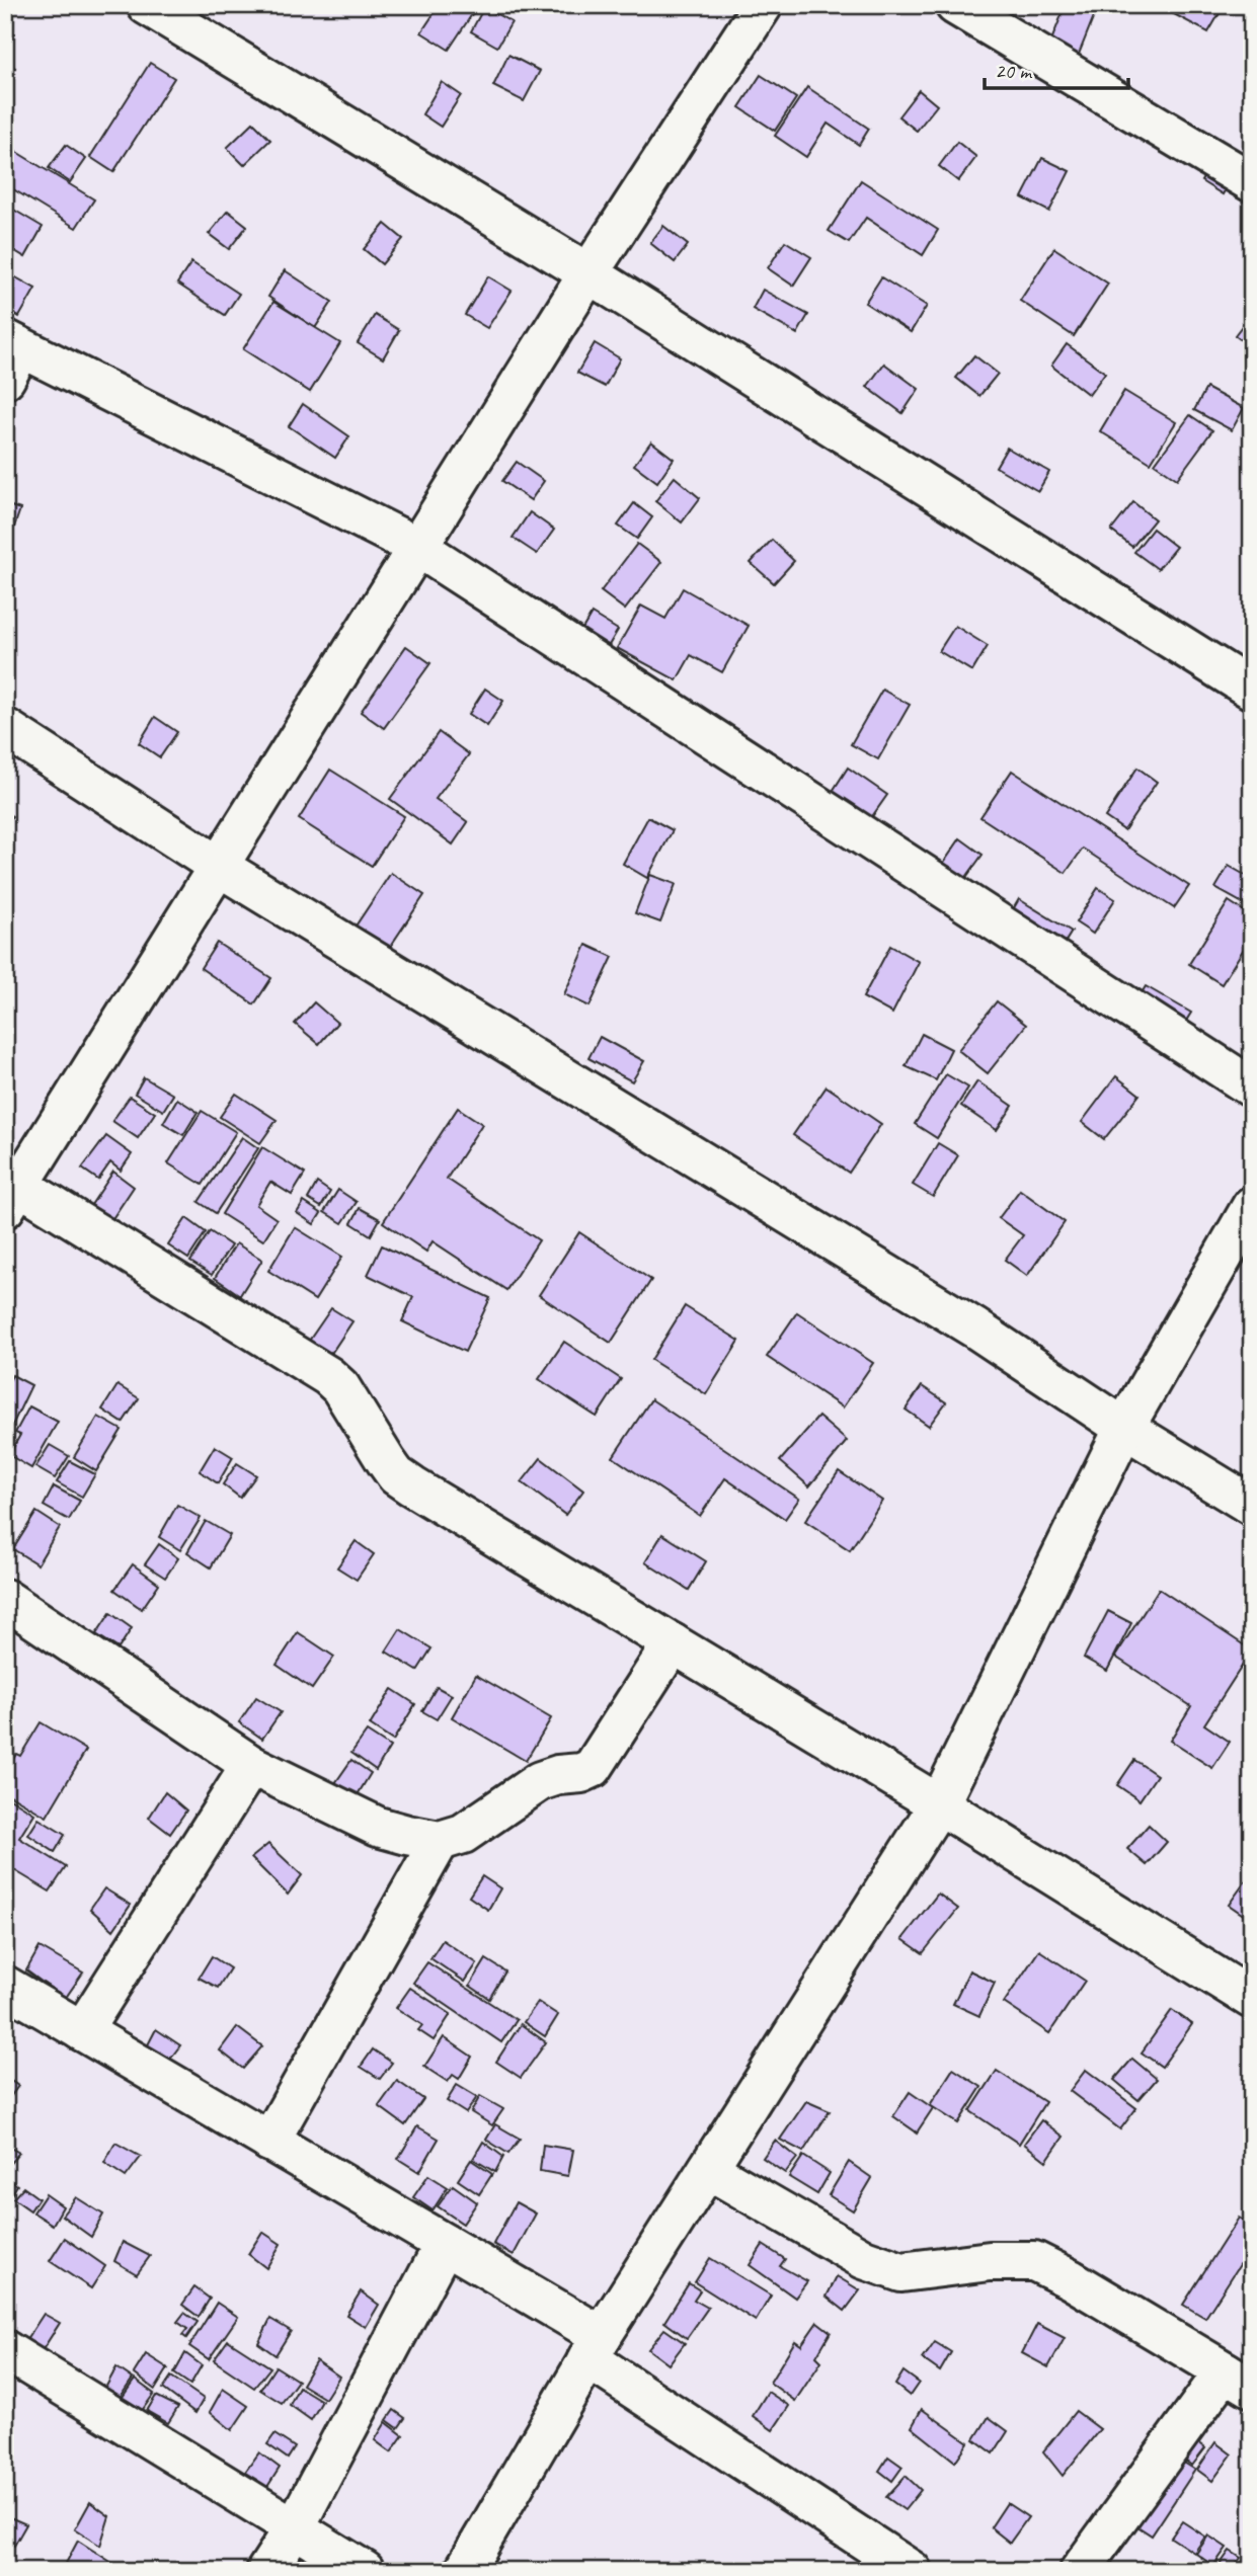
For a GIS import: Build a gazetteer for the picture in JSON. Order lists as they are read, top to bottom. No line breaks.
{"scale_bar":"20 m"}
